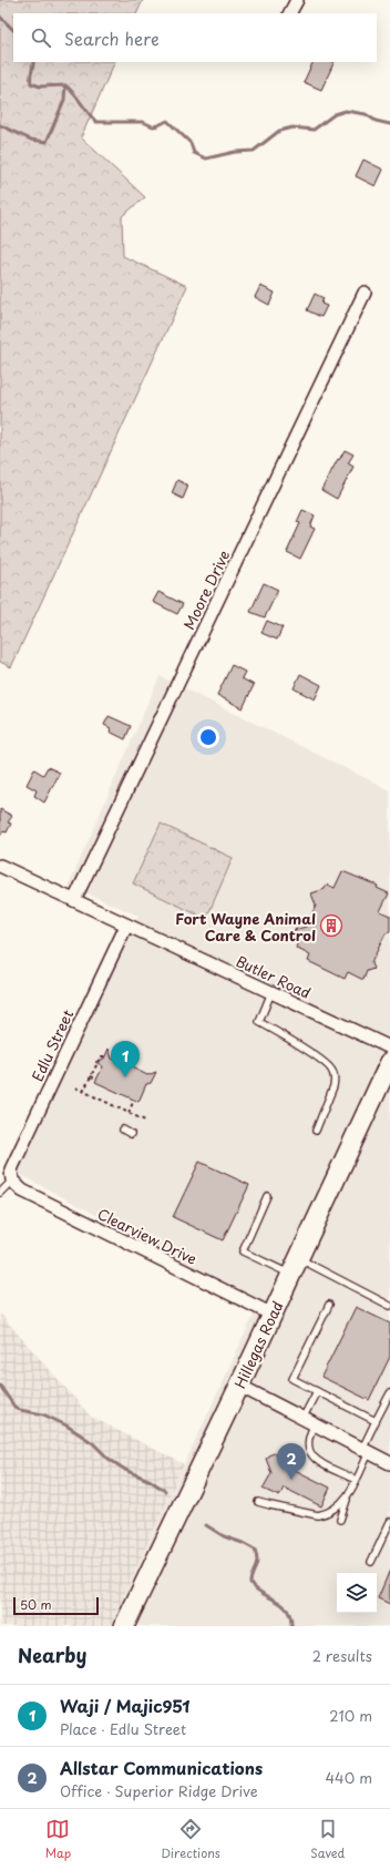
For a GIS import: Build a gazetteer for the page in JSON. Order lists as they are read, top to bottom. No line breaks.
{"streets":{"main road":["Hillegas Road"],"street":["Moore Drive","Butler Road","Edlu Street","Clearview Drive"]},"crossings":[["Moore Drive","Butler Road"],["Butler Road","Edlu Street"],["Edlu Street","Clearview Drive"],["Clearview Drive","Hillegas Road"]],"places":{"building":["Fort Wayne Animal Care & Control"]},"scale_bar":"50 m","page":{"search":"Search here","pins":["1","2"],"scale":"50 m","heading":["Nearby","2 results"],"list":[{"mark":"1","name":"Waji / Majic951","note":"Place · Edlu Street","value":"210 m"},{"mark":"2","name":"Allstar Communications","note":"Office · Superior Ridge Drive","value":"440 m"}],"nav":["Map","Directions","Saved"]}}
